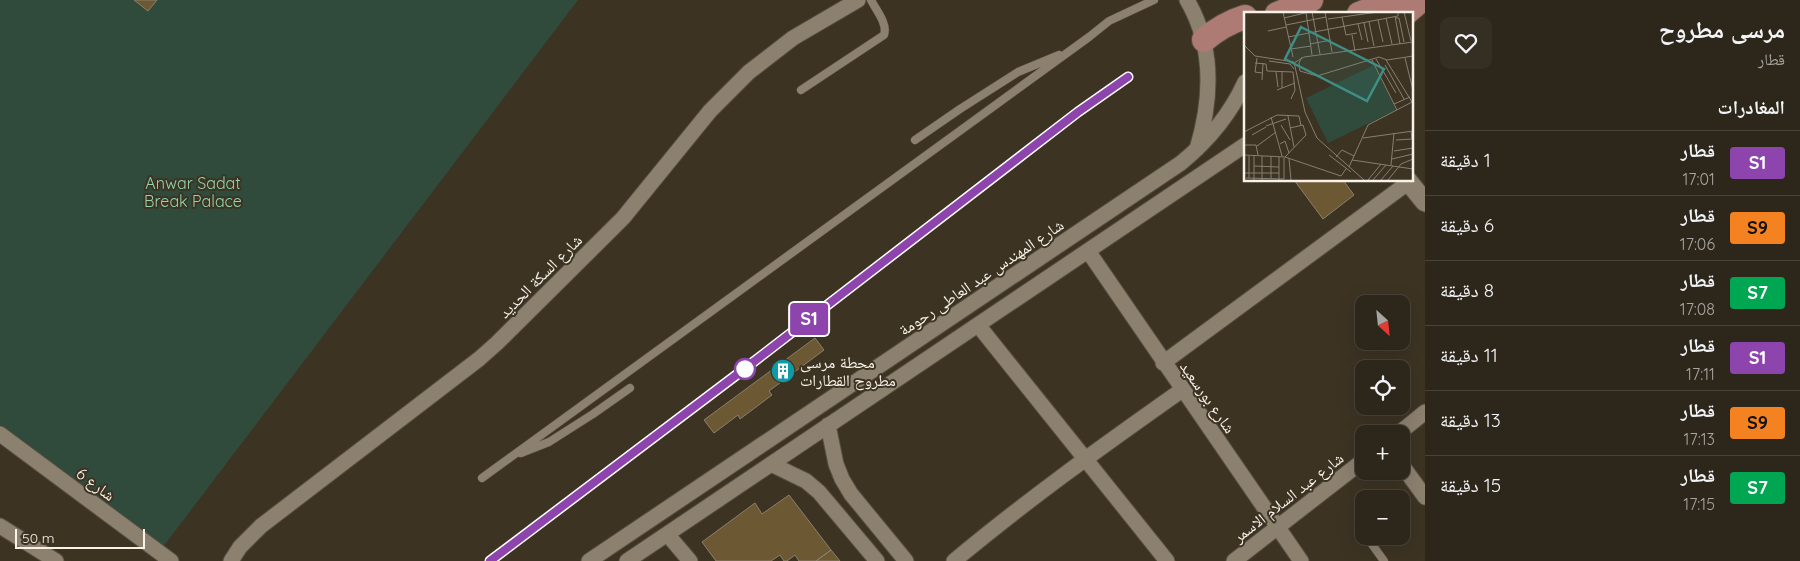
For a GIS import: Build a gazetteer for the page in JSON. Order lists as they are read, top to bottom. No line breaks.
{"streets":{"street":["شارع السكة الحديد","شارع المهندس عبد العاطى رحومة","شارع بورسعيد","شارع 6","شارع عبد السلام الاسمر"]},"crossings":[["شارع بورسعيد","شارع عبد السلام الاسمر"]],"parks":["Anwar Sadat Break Palace"],"places":{"building":["محطة مرسى مطروح القطارات"]},"scale_bar":"50 m","north":"bottom right","page":{"heading":[["مرسى مطروح","قطار"],"المغادرات"],"on_map":"S1","list":[{"mark":"S1","name":"قطار","note":"17:01","value":"1 دقيقة"},{"mark":"S9","name":"قطار","note":"17:06","value":"6 دقيقة"},{"mark":"S7","name":"قطار","note":"17:08","value":"8 دقيقة"},{"mark":"S1","name":"قطار","note":"17:11","value":"11 دقيقة"},{"mark":"S9","name":"قطار","note":"17:13","value":"13 دقيقة"},{"mark":"S7","name":"قطار","note":"17:15","value":"15 دقيقة"}],"map_buttons":["+","−"],"scale":"50 m"}}
